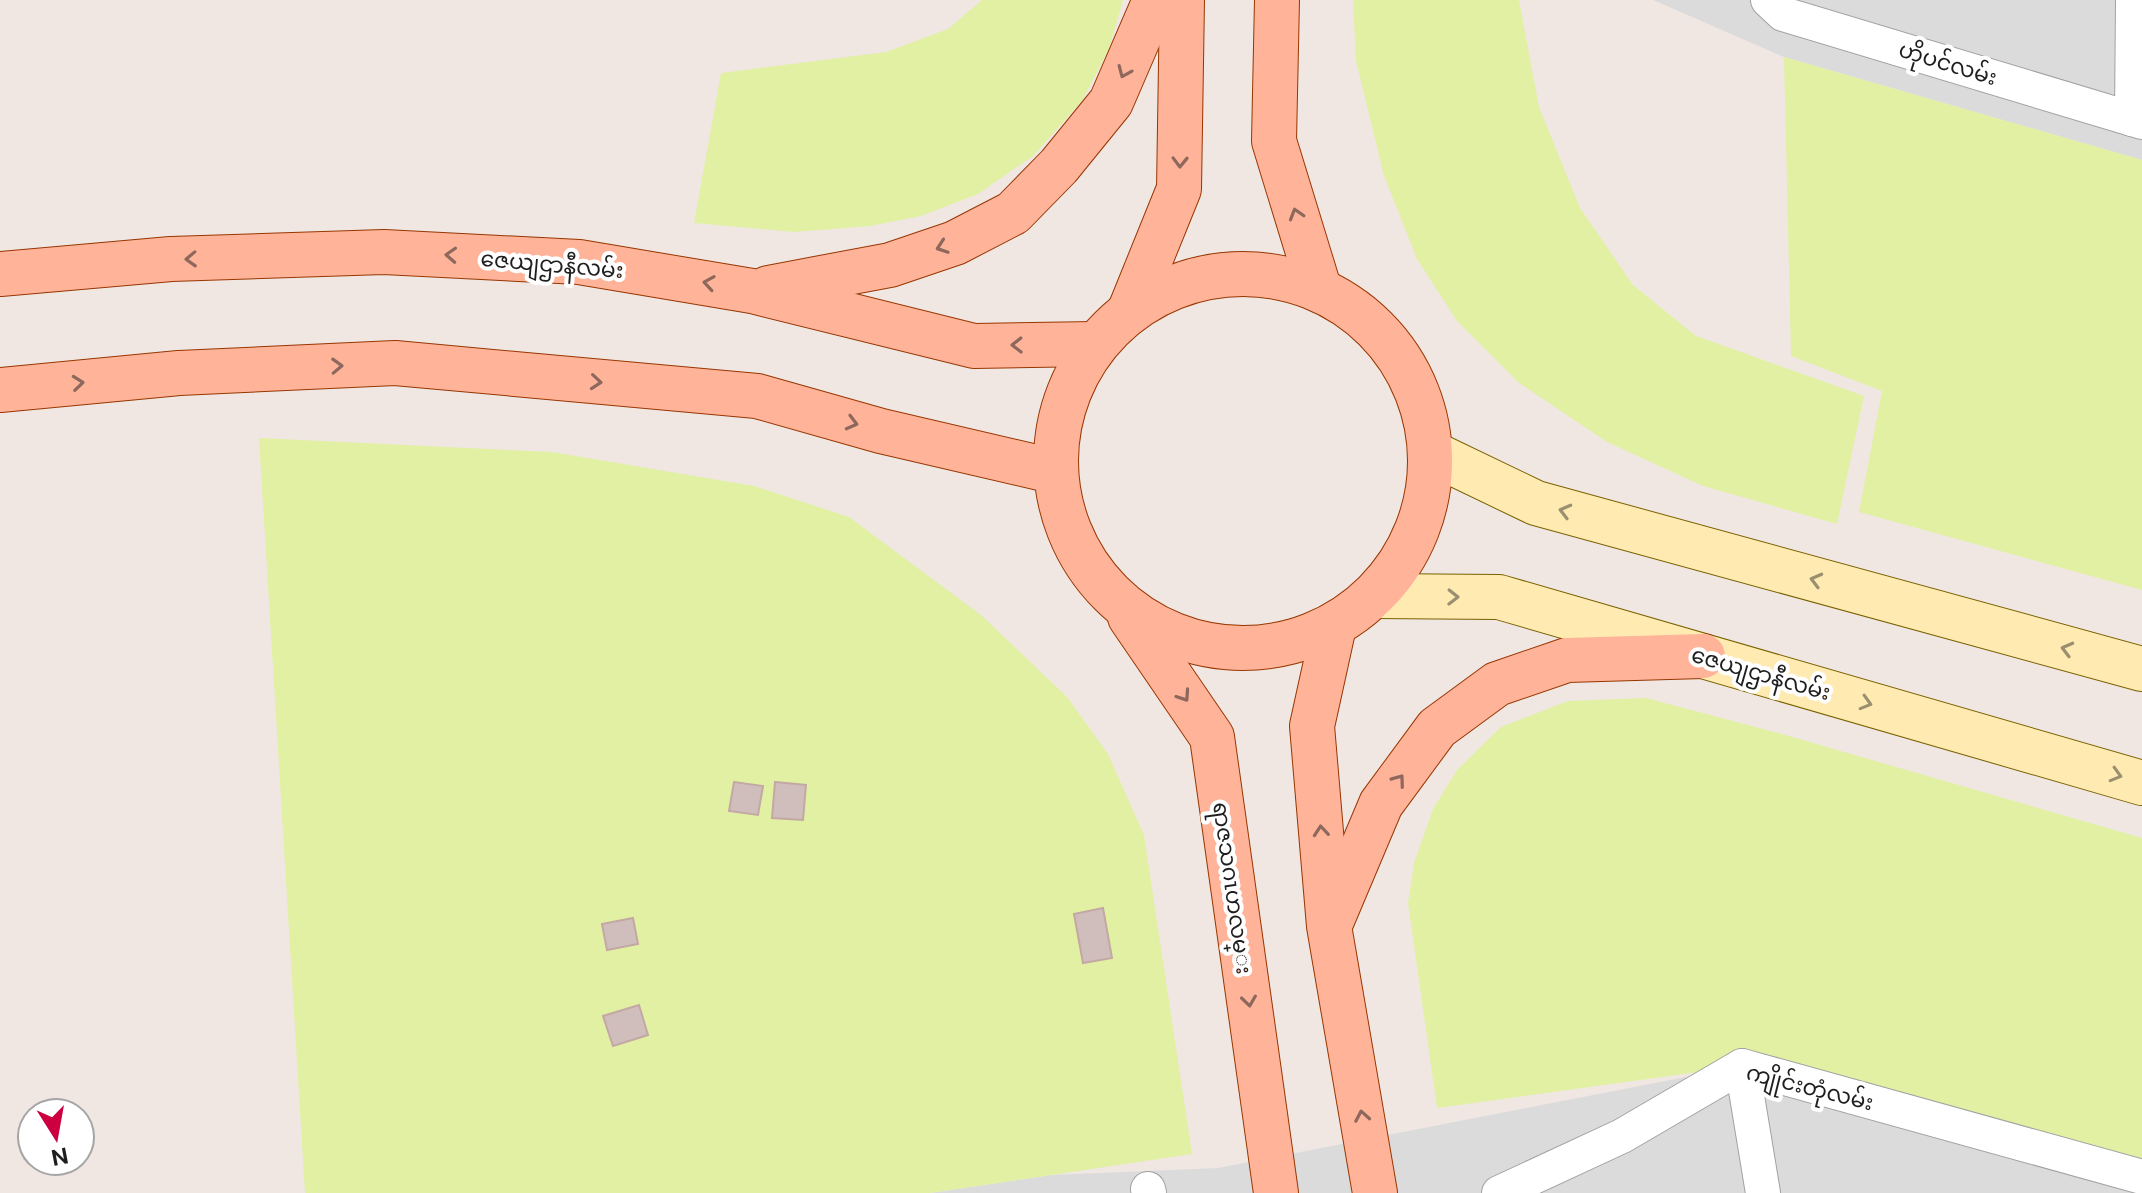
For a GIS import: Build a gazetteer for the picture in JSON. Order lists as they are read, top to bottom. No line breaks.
{"streets":{"main road":["ဇေယျဌာနီလမ်း","ရာဇသဂၤဟလမ္း"],"street":["ဟိုပင်လမ်း","ကျိုင်းတုံလမ်း"]},"north":"bottom"}
